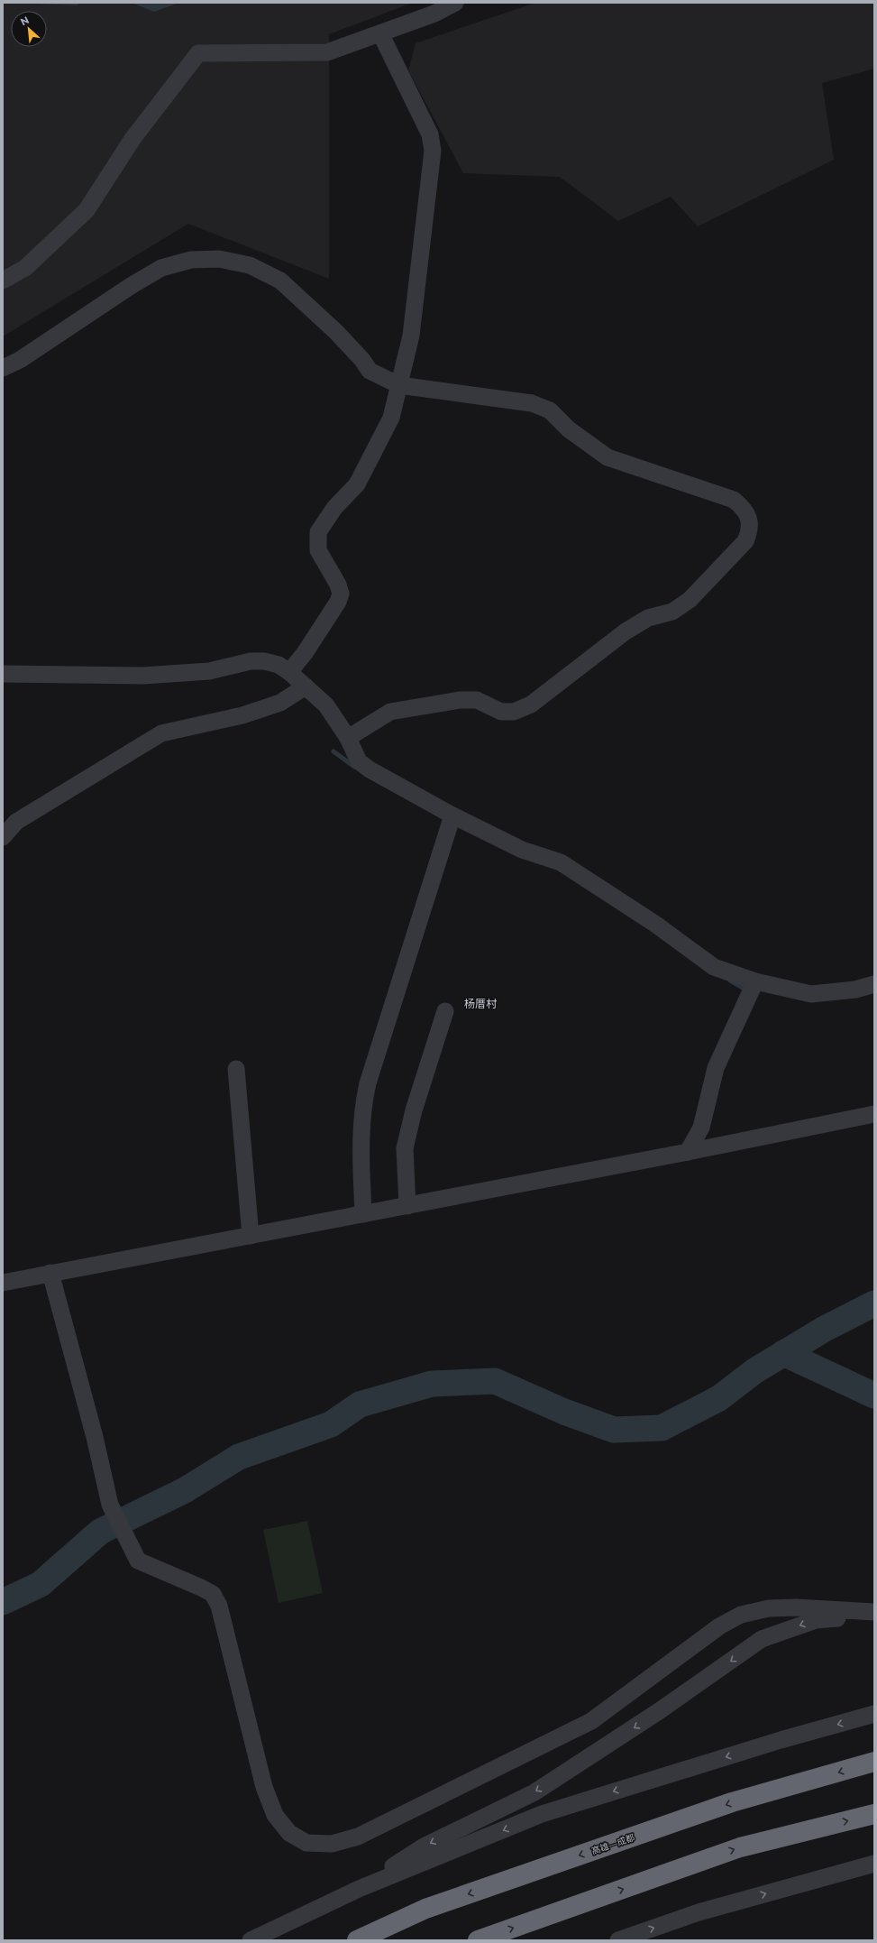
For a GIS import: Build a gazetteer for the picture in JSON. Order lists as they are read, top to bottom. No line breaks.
{"streets":{"highway":["高雄—成都"]},"districts":["杨厝村"],"north":"top left"}
